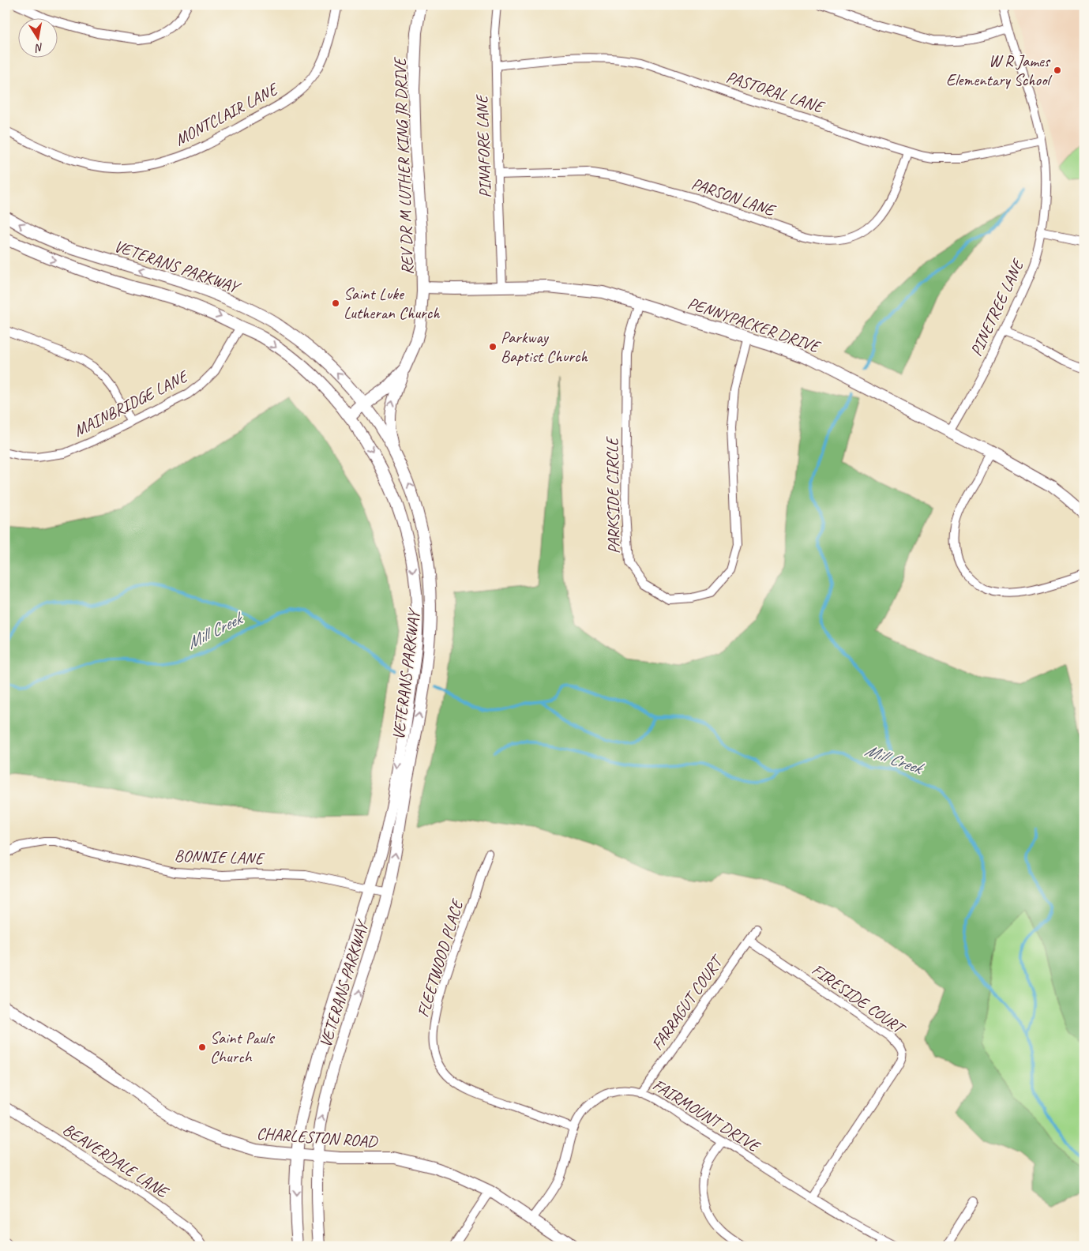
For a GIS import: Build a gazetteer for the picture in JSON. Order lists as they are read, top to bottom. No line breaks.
{"streets":{"main road":["REV DR M LUTHER KING JR DRIVE","VETERANS PARKWAY","PENNYPACKER DRIVE","CHARLESTON ROAD"],"street":["PASTORAL LANE","MONTCLAIR LANE","PINAFORE LANE","PARSON LANE","PINETREE LANE","MAINBRIDGE LANE","PARKSIDE CIRCLE","BONNIE LANE","FLEETWOOD PLACE","FIRESIDE COURT","FARRAGUT COURT","FAIRMOUNT DRIVE","BEAVERDALE LANE"]},"crossings":[["PASTORAL LANE","PINAFORE LANE"],["PASTORAL LANE","PARSON LANE"],["PASTORAL LANE","PINETREE LANE"],["PINAFORE LANE","PARSON LANE"],["PINAFORE LANE","PENNYPACKER DRIVE"],["REV DR M LUTHER KING JR DRIVE","VETERANS PARKWAY"],["REV DR M LUTHER KING JR DRIVE","PENNYPACKER DRIVE"],["VETERANS PARKWAY","MAINBRIDGE LANE"],["VETERANS PARKWAY","BONNIE LANE"],["VETERANS PARKWAY","CHARLESTON ROAD"],["PINETREE LANE","PENNYPACKER DRIVE"],["PENNYPACKER DRIVE","PARKSIDE CIRCLE"],["FLEETWOOD PLACE","FAIRMOUNT DRIVE"],["FIRESIDE COURT","FARRAGUT COURT"],["FIRESIDE COURT","FAIRMOUNT DRIVE"],["FARRAGUT COURT","FAIRMOUNT DRIVE"],["FAIRMOUNT DRIVE","CHARLESTON ROAD"]],"water":["Mill Creek"],"places":["W R James Elementary School","Saint Luke Lutheran Church","Parkway Baptist Church","Saint Pauls Church"],"north":"bottom"}
